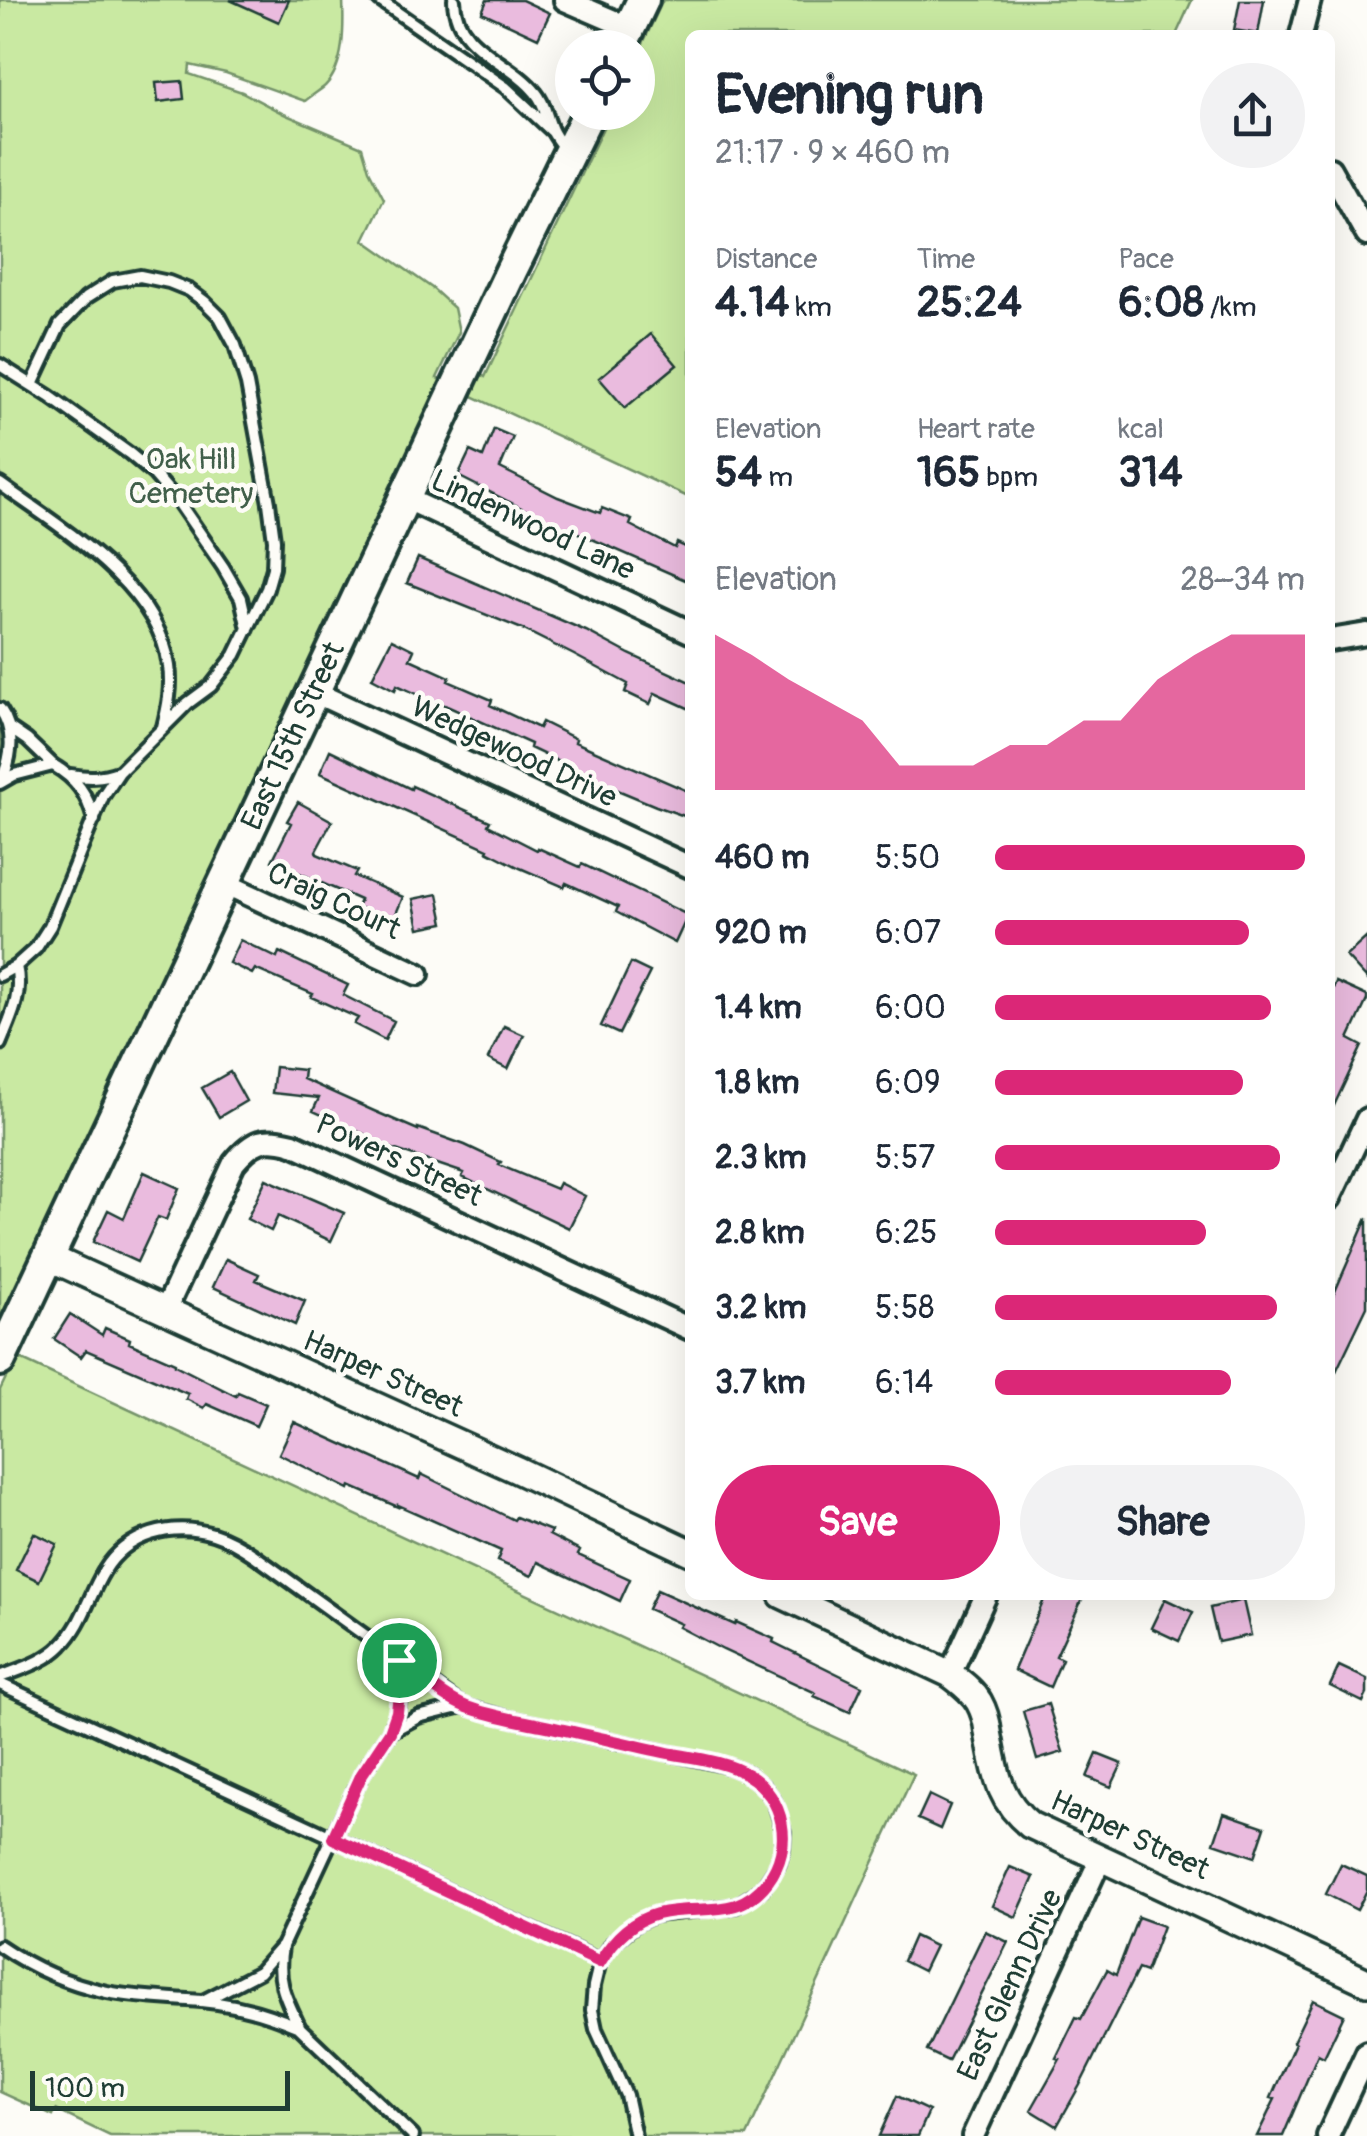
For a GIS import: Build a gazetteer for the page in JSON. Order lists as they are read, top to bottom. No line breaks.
{"streets":{"main road":["East 15th Street"],"street":["Lindenwood Lane","Wedgewood Drive","Craig Court","Powers Street","Harper Street","East Glenn Drive"]},"crossings":[["Lindenwood Lane","East 15th Street"],["East 15th Street","Wedgewood Drive"],["East 15th Street","Craig Court"],["East 15th Street","Harper Street"],["Powers Street","Harper Street"],["Harper Street","East Glenn Drive"]],"parks":["Oak Hill Cemetery"],"scale_bar":"100 m","page":{"heading":["Evening run","21:17 · 9 × 460 m"],"stats":[["Distance","4.14 km"],["Time","25:24"],["Pace","6:08 /km"],["Elevation","54 m"],["Heart rate","165 bpm"],["kcal","314"]],"chart":["Elevation","28–34 m"],"list":[{"name":"460 m","note":"5:50"},{"name":"920 m","note":"6:07"},{"name":"1.4 km","note":"6:00"},{"name":"1.8 km","note":"6:09"},{"name":"2.3 km","note":"5:57"},{"name":"2.8 km","note":"6:25"},{"name":"3.2 km","note":"5:58"},{"name":"3.7 km","note":"6:14"}],"buttons":["Save","Share"],"scale":"100 m"}}
